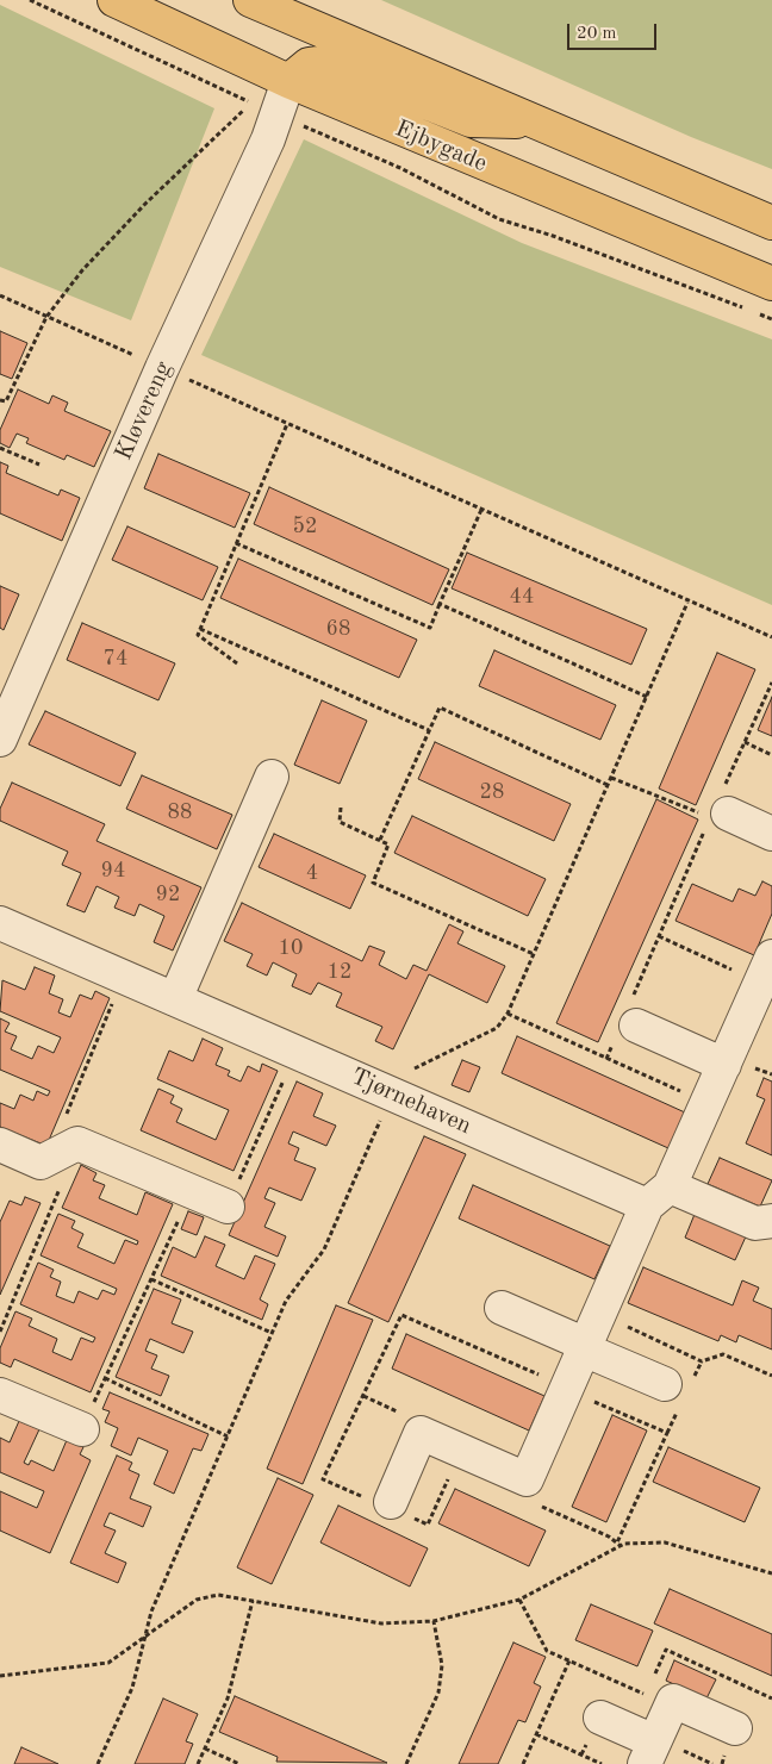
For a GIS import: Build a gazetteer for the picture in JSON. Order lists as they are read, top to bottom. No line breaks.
{"streets":{"main road":["Ejbygade"],"street":["Kløvereng","Tjørnehaven"]},"crossings":[["Ejbygade","Kløvereng"]],"house_numbers":["52","44","68","74","28","88","94","4","92","10","12"],"scale_bar":"20 m"}
